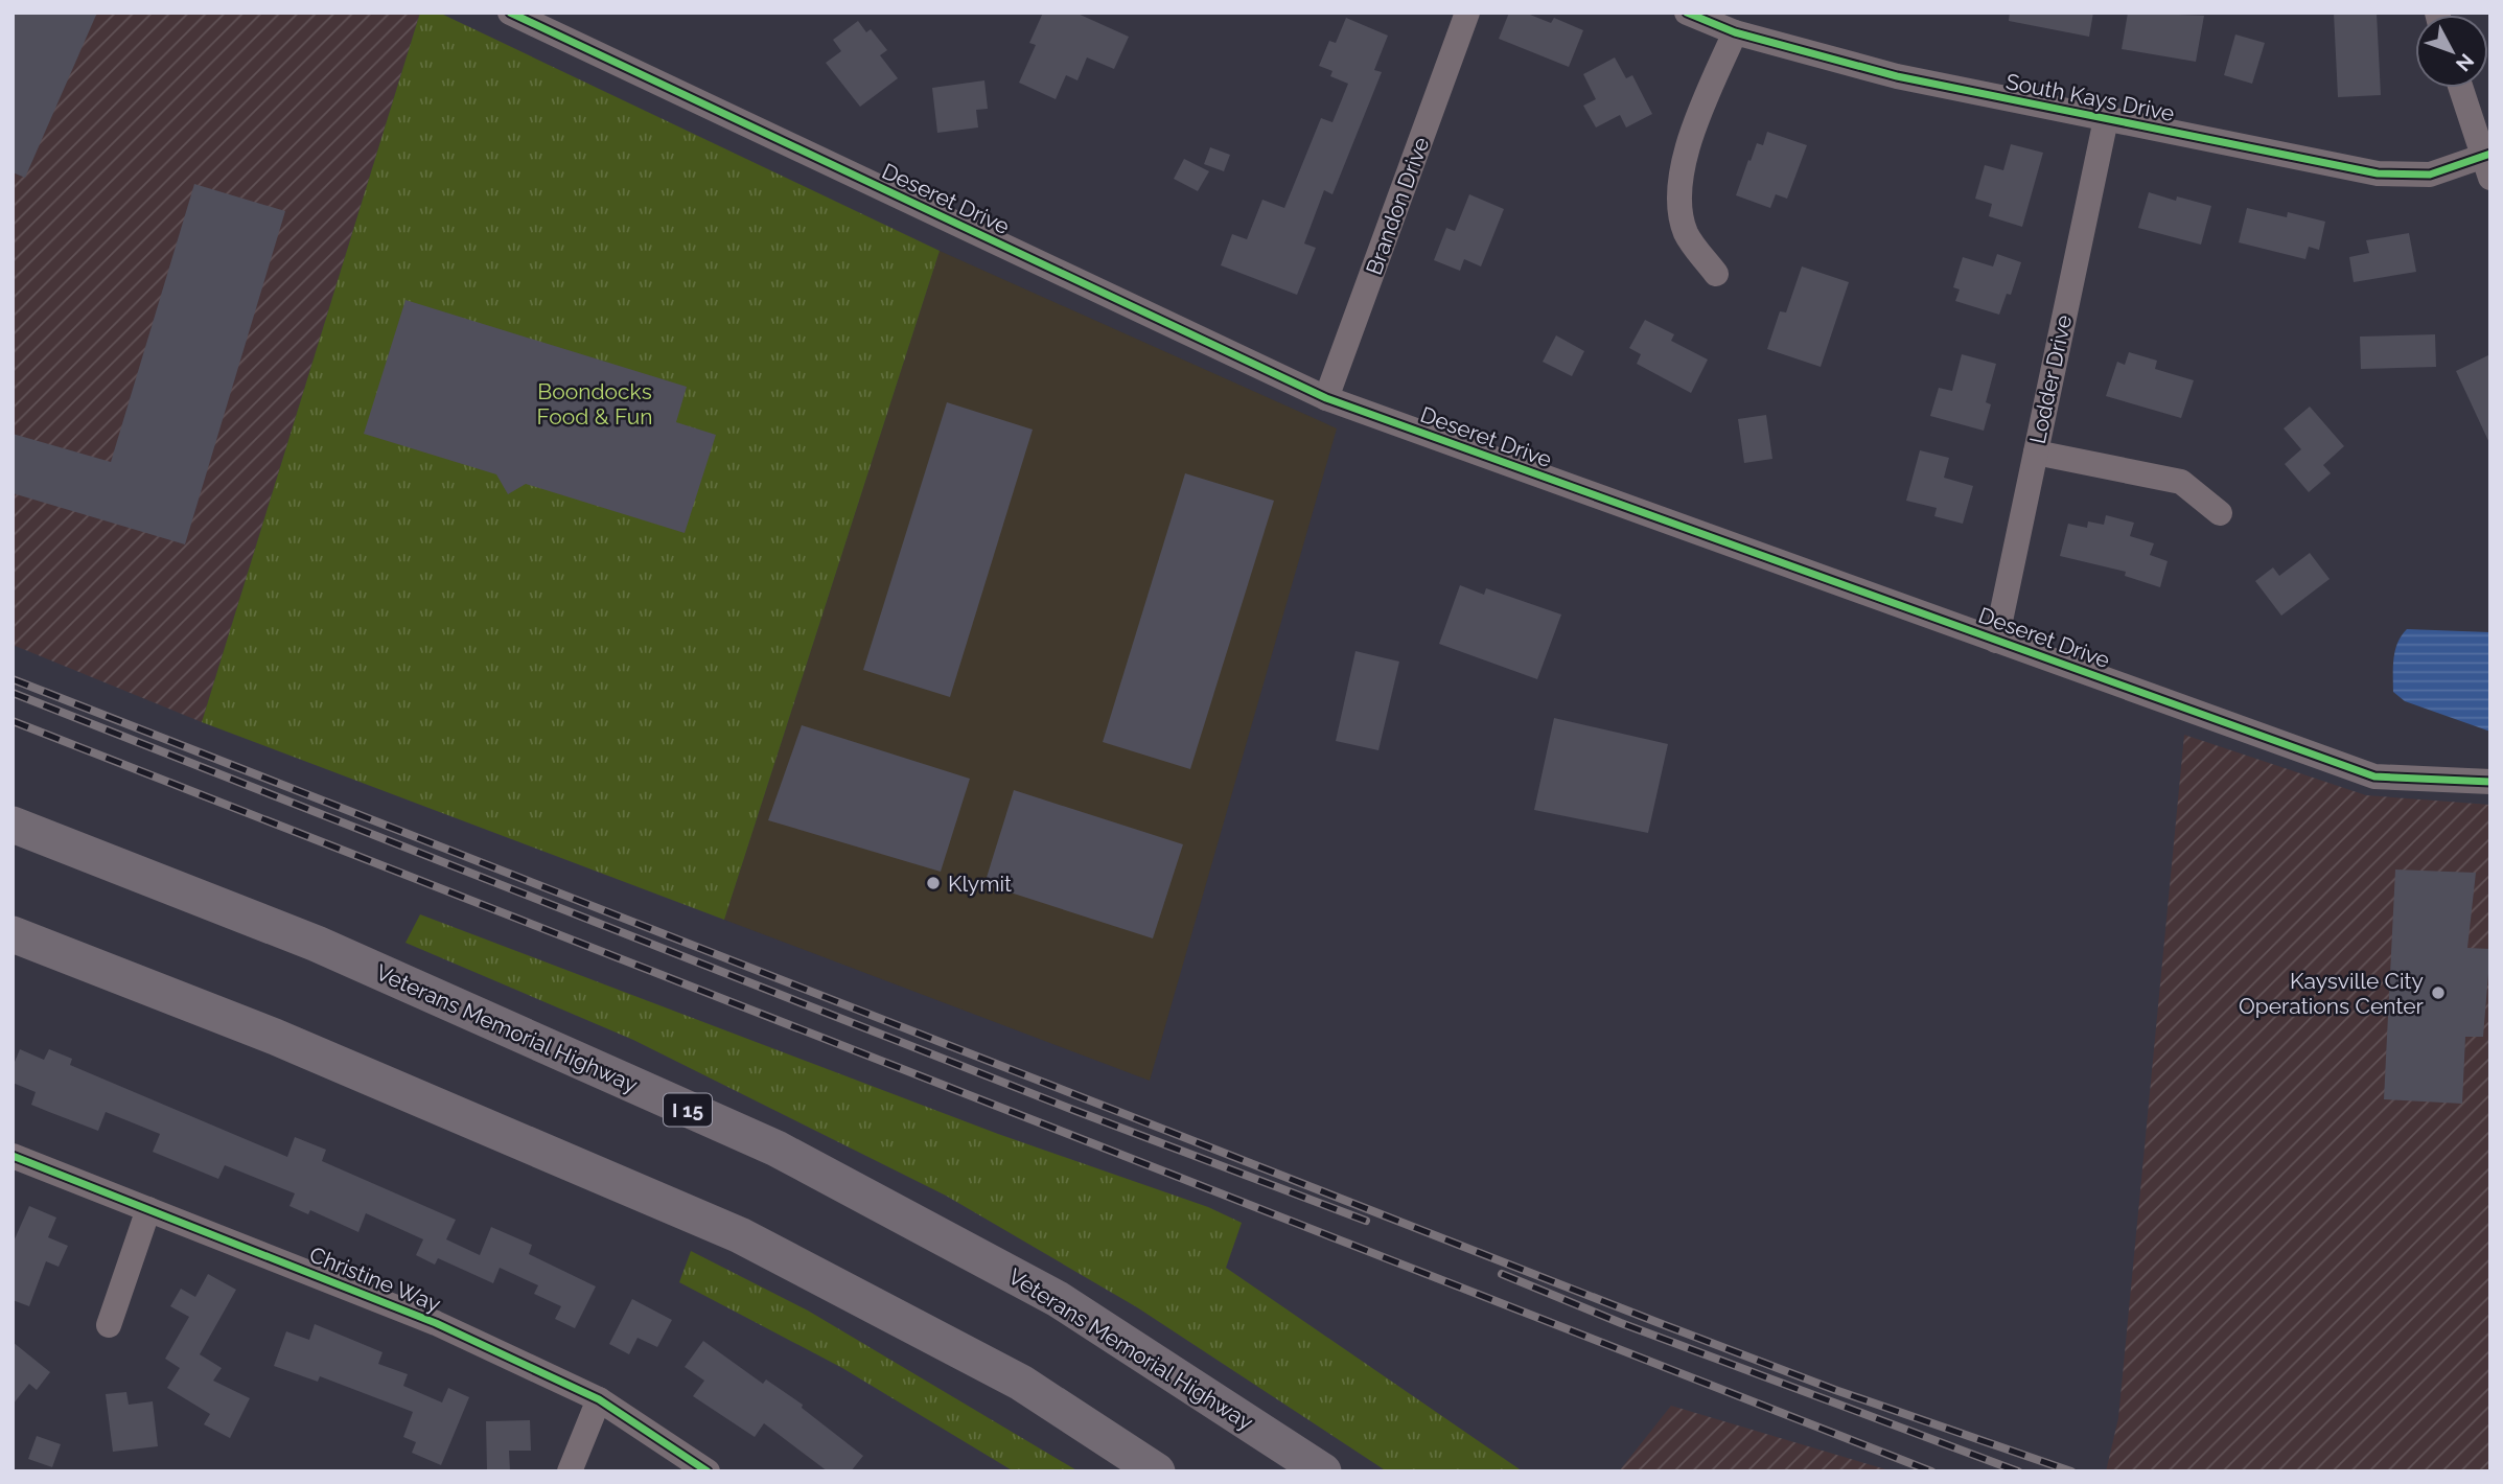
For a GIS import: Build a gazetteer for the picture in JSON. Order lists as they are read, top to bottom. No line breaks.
{"streets":{"highway":["Veterans Memorial Highway","I 15"],"street":["South Kays Drive","Deseret Drive","Brandon Drive","Lodder Drive","Christine Way"]},"crossings":[["South Kays Drive","Lodder Drive"],["Deseret Drive","Brandon Drive"],["Deseret Drive","Lodder Drive"]],"parks":["Boondocks Food & Fun"],"places":["Klymit","Kaysville City Operations Center"],"north":"bottom right"}
